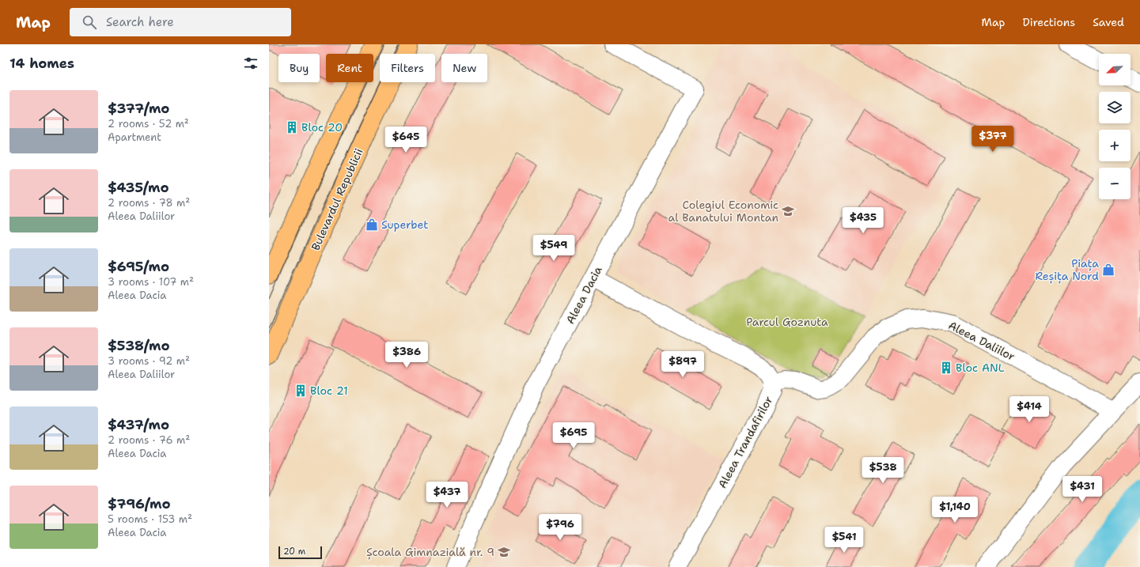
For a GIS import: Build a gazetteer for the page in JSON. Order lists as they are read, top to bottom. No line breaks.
{"streets":{"main road":["Bulevardul Republicii"],"street":["Aleea Dacia","Aleea Daliilor","Aleea Trandafirilor"]},"crossings":[["Aleea Dacia","Aleea Trandafirilor"],["Aleea Daliilor","Aleea Trandafirilor"]],"parks":["Parcul Goznuta"],"places":{"building":["Bloc 20","Bloc ANL","Bloc 21"],"school or university":["Colegiul Economic al Banatului Montan","Școala Gimnazială nr. 9"],"shop":["Superbet","Piața Reșița Nord"]},"scale_bar":"20 m","north":"bottom left","page":{"header":"Map","search":"Search here","nav":["Map","Directions","Saved"],"heading":"14 homes","map_buttons":["+","−"],"chip":["Buy","Rent","Filters","New"],"list":[{"name":"$377/mo","note":"2 rooms · 52 m² · Apartment"},{"name":"$435/mo","note":"2 rooms · 78 m² · Aleea Daliilor"},{"name":"$695/mo","note":"3 rooms · 107 m² · Aleea Dacia"},{"name":"$538/mo","note":"3 rooms · 92 m² · Aleea Daliilor"},{"name":"$437/mo","note":"2 rooms · 76 m² · Aleea Dacia"},{"name":"$796/mo","note":"5 rooms · 153 m² · Aleea Dacia"}],"price":["$377","$645","$435","$549","$386","$897","$414","$695","$538","$431","$437","$1,140","$796","$541"],"scale":"20 m"}}
